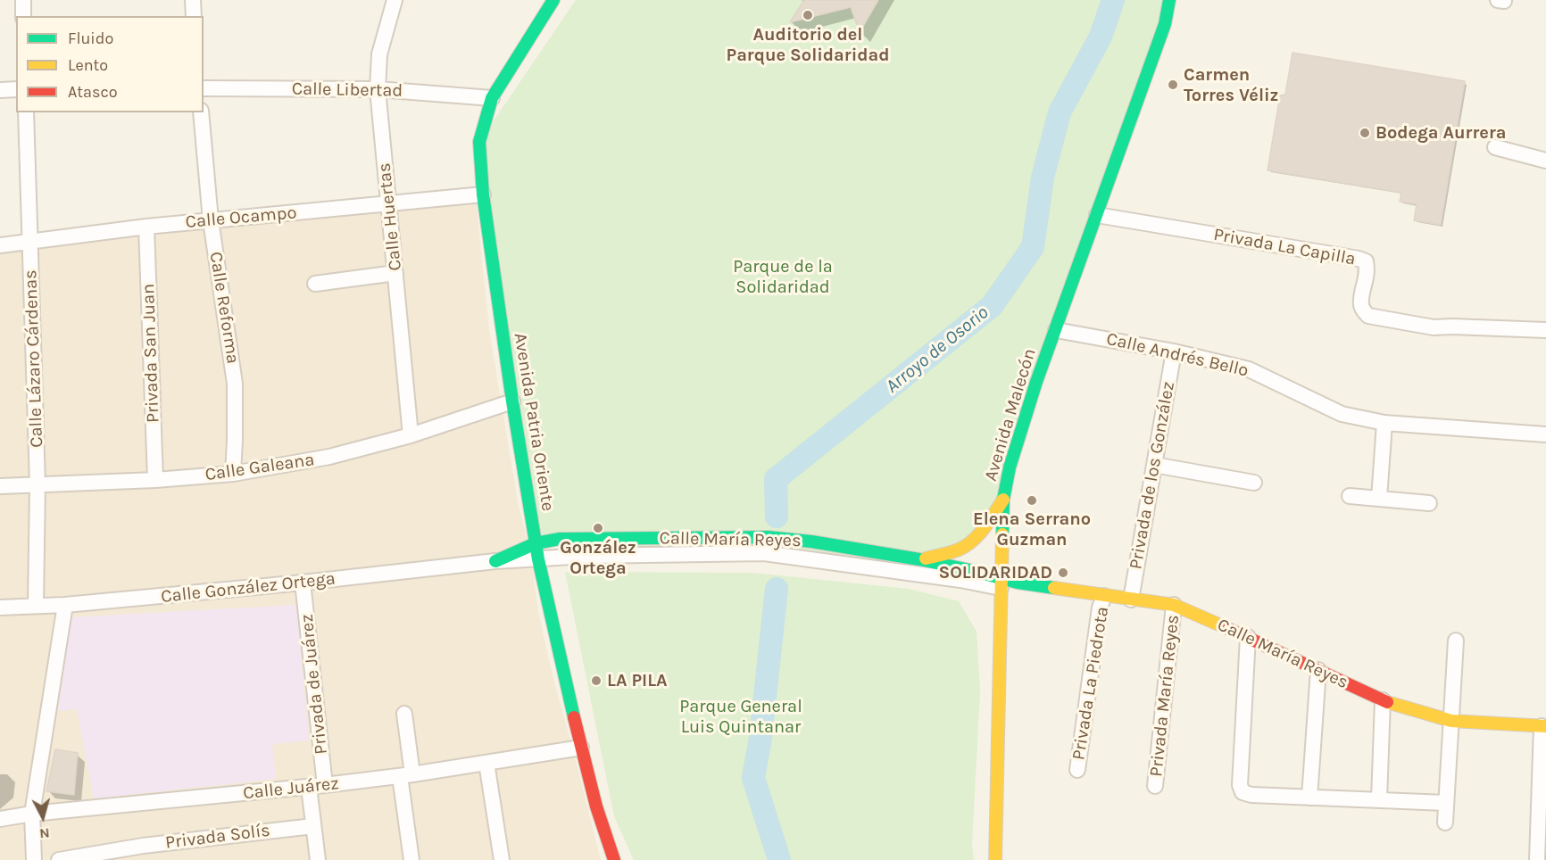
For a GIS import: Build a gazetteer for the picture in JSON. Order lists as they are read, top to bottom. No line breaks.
{"streets":{"street":["Calle Libertad","Calle Huertas","Calle Ocampo","Privada La Capilla","Calle Reforma","Privada San Juan","Calle Andrés Bello","Calle Lázaro Cárdenas","Avenida Malecón","Avenida Patria Oriente","Calle Galeana","Privada de los González","Calle María Reyes","Calle González Ortega","Privada La Piedrota","Privada de Juárez","Privada María Reyes","Calle Juárez","Privada Solís"]},"crossings":[["Calle Libertad","Calle Huertas"],["Calle Libertad","Avenida Patria Oriente"],["Calle Huertas","Calle Ocampo"],["Calle Huertas","Calle Galeana"],["Calle Ocampo","Calle Reforma"],["Calle Ocampo","Privada San Juan"],["Calle Ocampo","Calle Lázaro Cárdenas"],["Calle Ocampo","Avenida Patria Oriente"],["Privada La Capilla","Avenida Malecón"],["Calle Reforma","Calle Galeana"],["Privada San Juan","Calle Galeana"],["Calle Andrés Bello","Avenida Malecón"],["Calle Andrés Bello","Privada de los González"],["Calle Lázaro Cárdenas","Calle Galeana"],["Calle Lázaro Cárdenas","Calle González Ortega"],["Avenida Malecón","Calle María Reyes"],["Avenida Patria Oriente","Calle Galeana"],["Avenida Patria Oriente","Calle María Reyes"],["Avenida Patria Oriente","Calle González Ortega"],["Avenida Patria Oriente","Calle Juárez"],["Privada de los González","Calle María Reyes"],["Calle María Reyes","Calle González Ortega"],["Calle María Reyes","Privada La Piedrota"],["Calle María Reyes","Privada María Reyes"],["Calle González Ortega","Privada de Juárez"],["Privada de Juárez","Calle Juárez"]],"water":["Arroyo de Osorio"],"parks":["Parque de la Solidaridad","Parque General Luis Quintanar"],"places":["Auditorio del Parque Solidaridad","Carmen Torres Véliz","Bodega Aurrera","Elena Serrano Guzman","González Ortega","SOLIDARIDAD","LA PILA"],"legend":["Fluido","Lento","Atasco"],"north":"bottom"}
